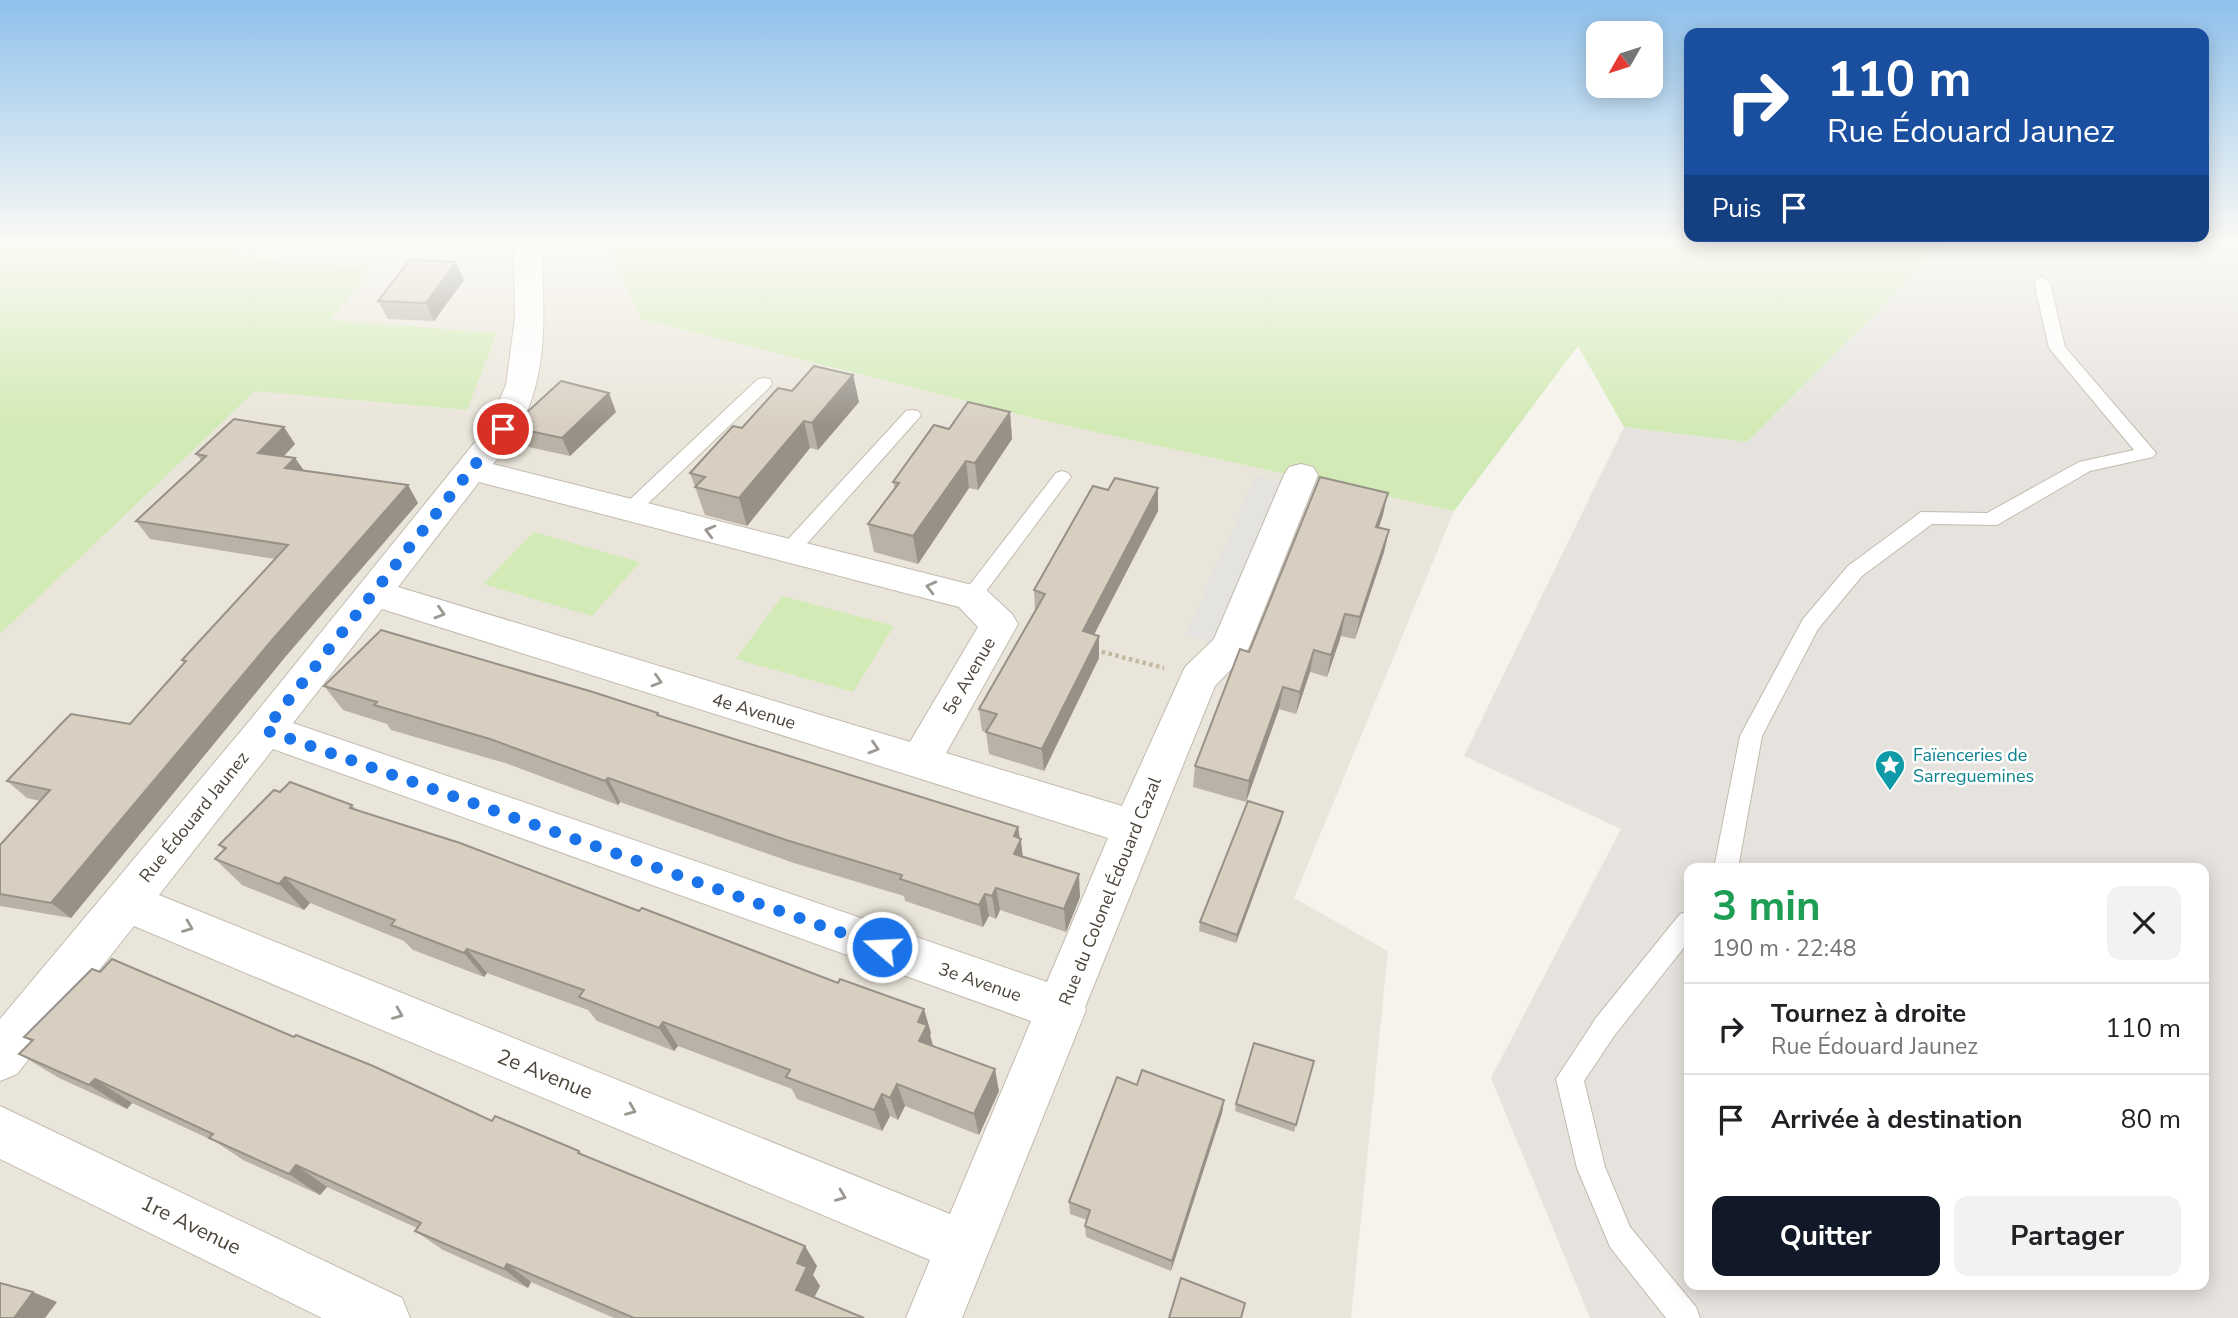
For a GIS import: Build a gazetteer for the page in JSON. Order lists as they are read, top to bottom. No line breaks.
{"streets":{"street":["5e Avenue","4e Avenue","Rue Édouard Jaunez","Rue du Colonel Édouard Cazal","3e Avenue","2e Avenue","1re Avenue"]},"crossings":[["5e Avenue","4e Avenue"],["4e Avenue","Rue Édouard Jaunez"],["4e Avenue","Rue du Colonel Édouard Cazal"],["Rue Édouard Jaunez","3e Avenue"],["Rue Édouard Jaunez","2e Avenue"],["Rue du Colonel Édouard Cazal","3e Avenue"],["Rue du Colonel Édouard Cazal","2e Avenue"]],"one_way":["2e Avenue"],"places":{"place":["Faïenceries de Sarreguemines"]},"north":"bottom left","page":{"turn":["110 m","Rue Édouard Jaunez"],"then":"Puis","heading":["3 min","190 m · 22:48"],"list":[{"name":"Tournez à droite","note":"Rue Édouard Jaunez","value":"110 m"},{"name":"Arrivée à destination","value":"80 m"}],"buttons":["Quitter","Partager"]}}
